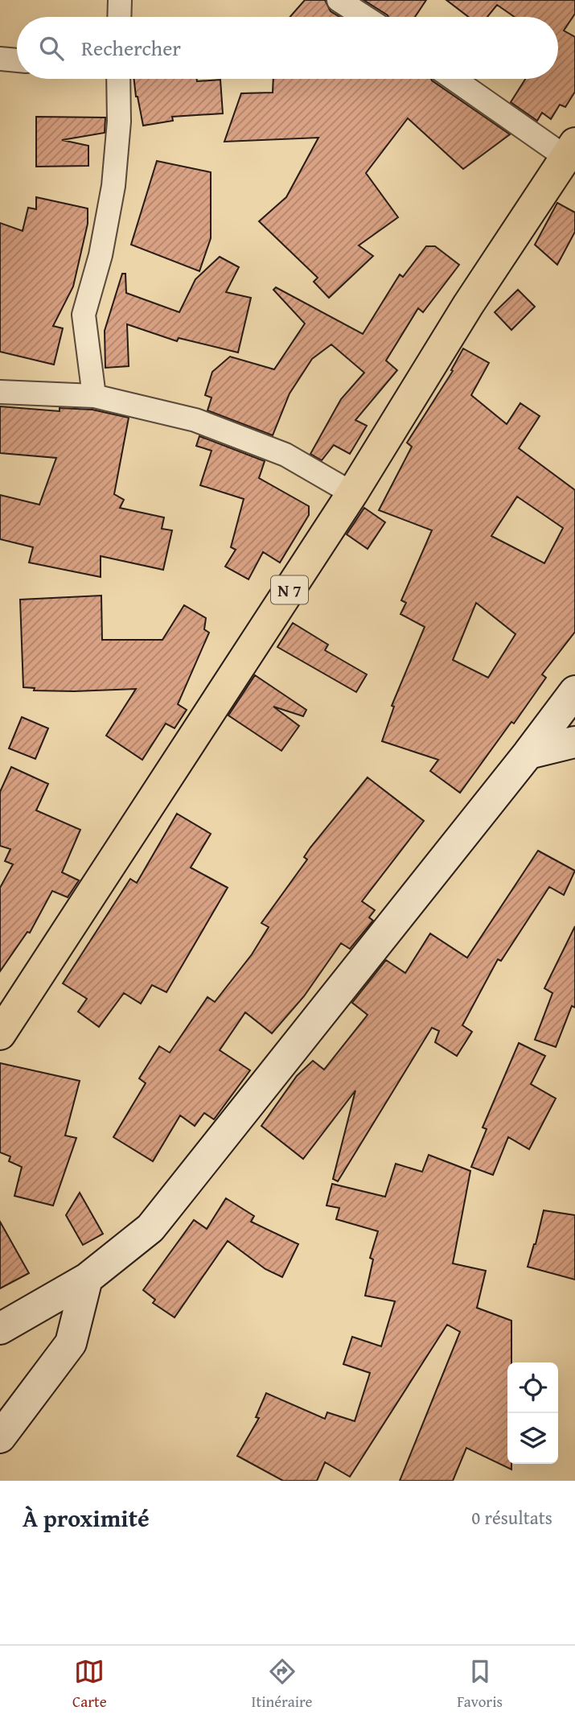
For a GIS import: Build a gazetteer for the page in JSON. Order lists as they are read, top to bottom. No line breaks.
{"streets":{"main road":["N 7"]},"page":{"search":"Rechercher","heading":["À proximité","0 résultats"],"nav":["Carte","Itinéraire","Favoris"]}}
